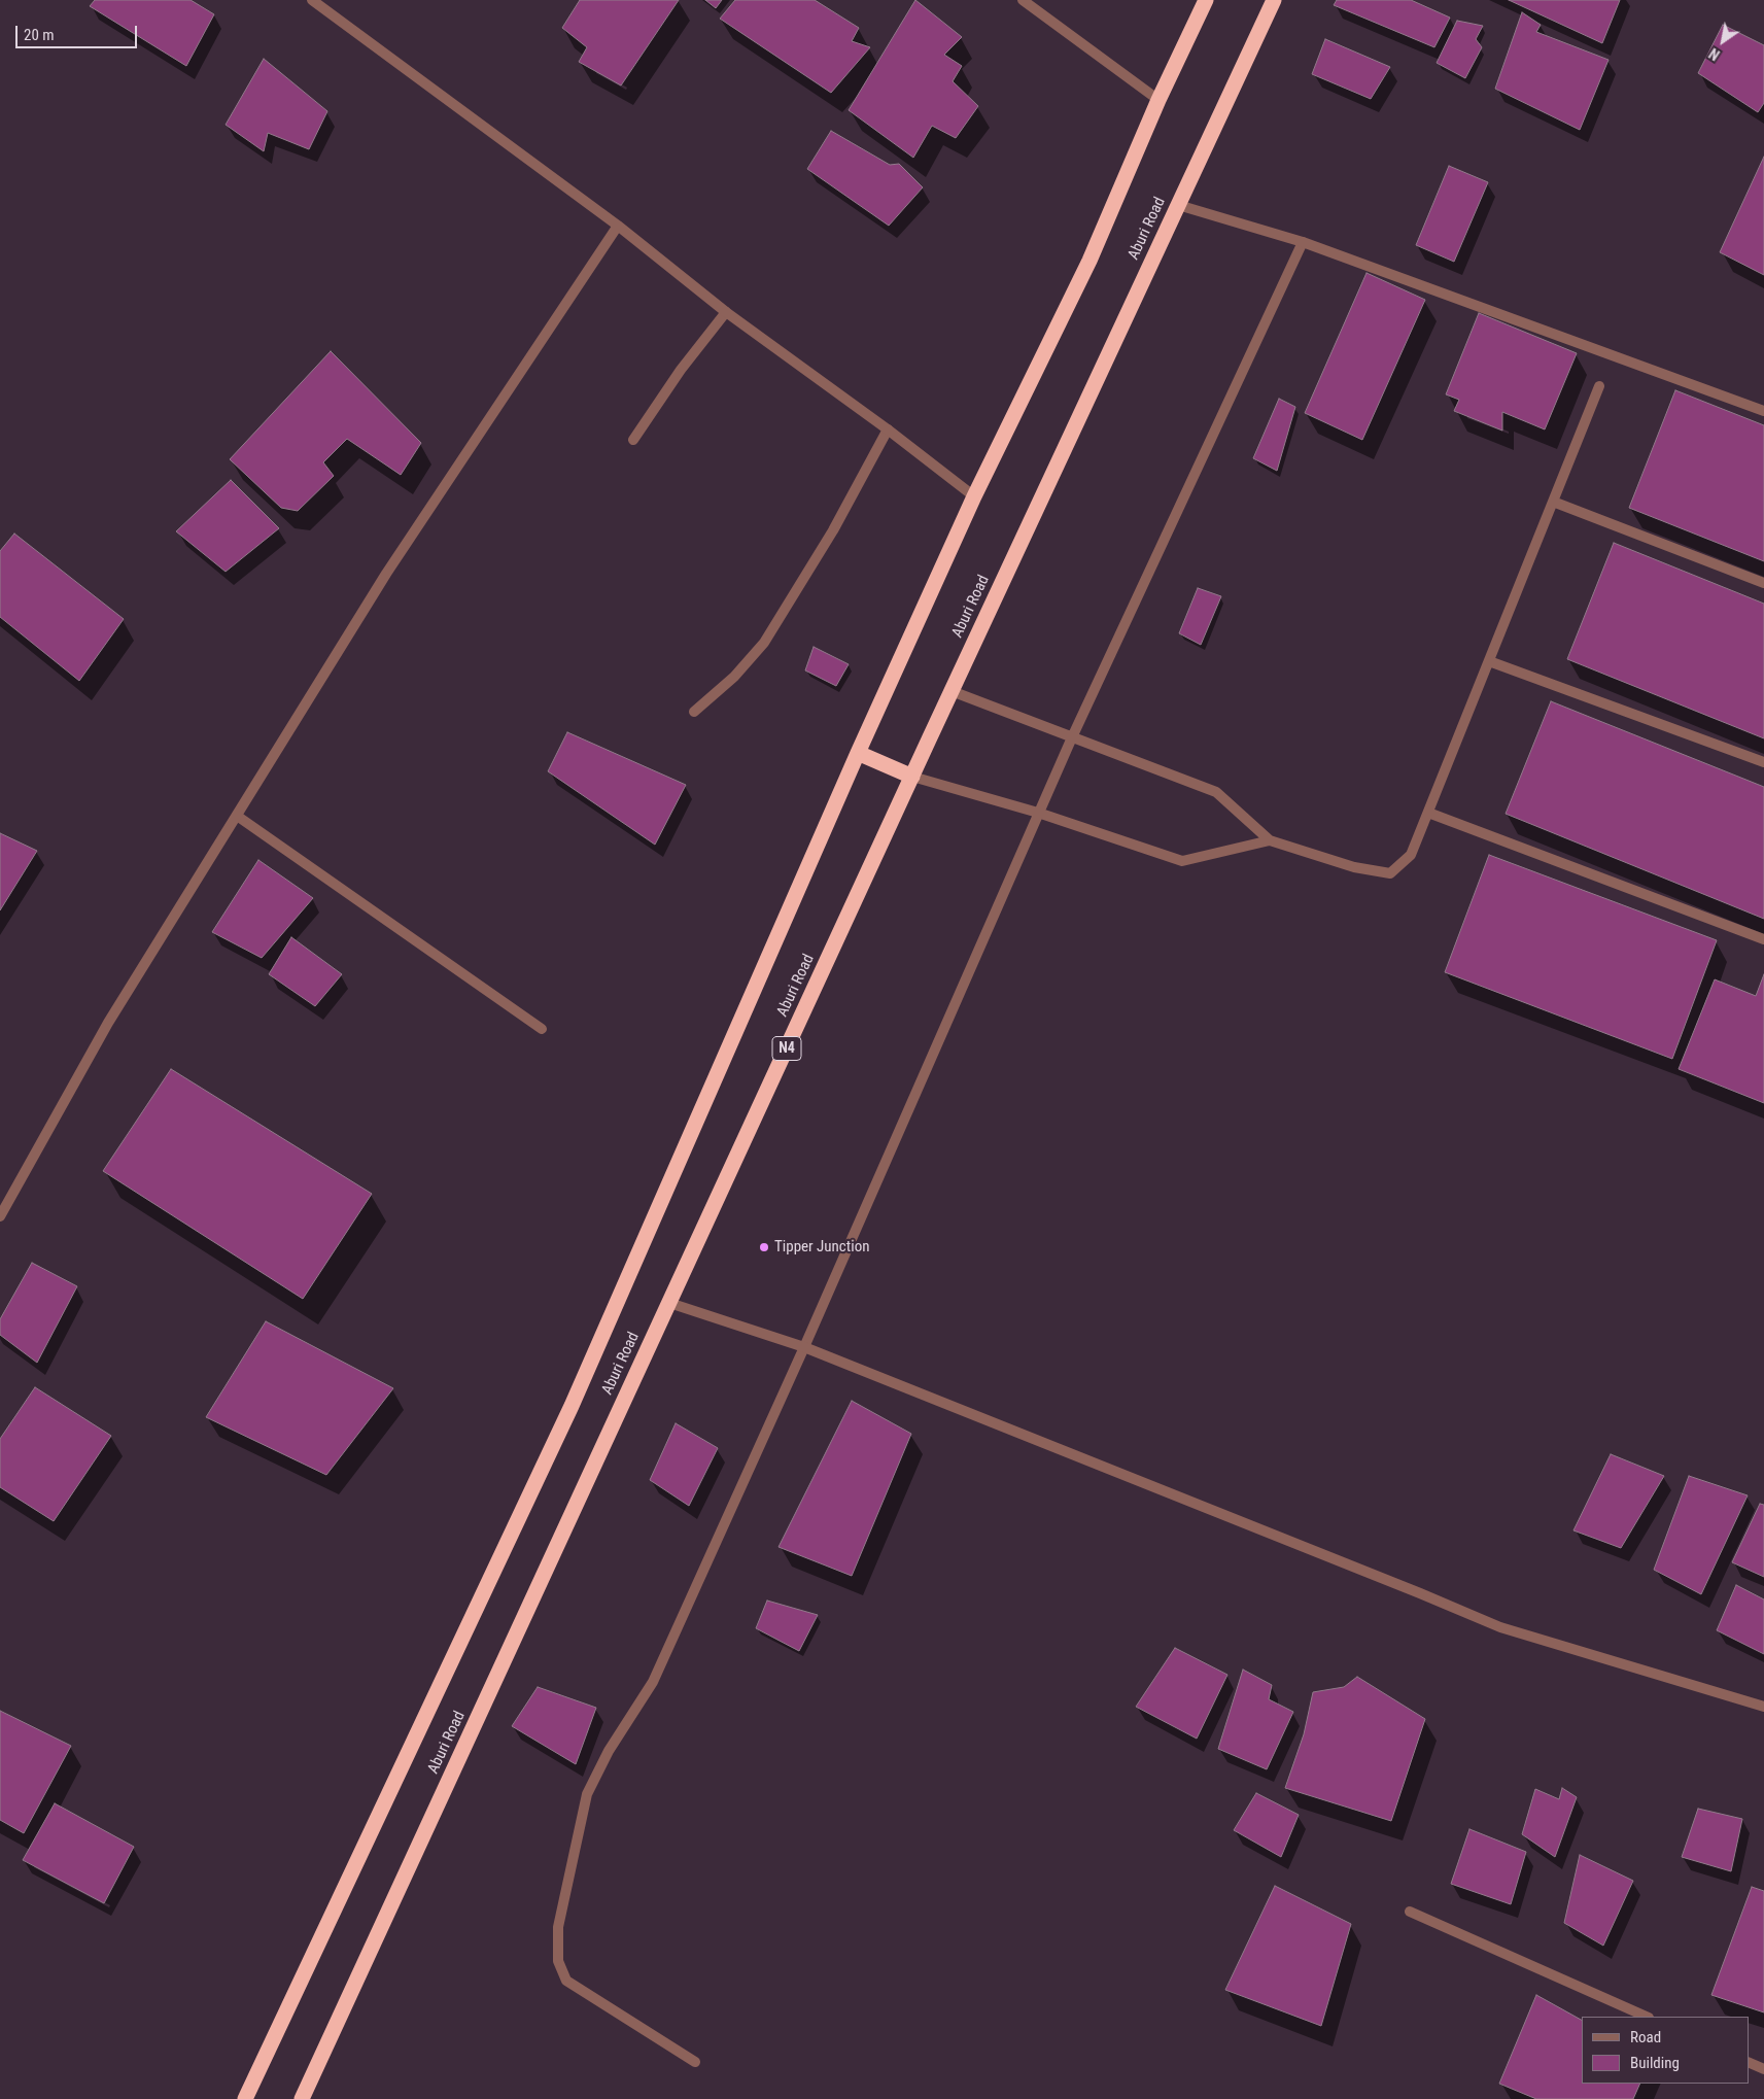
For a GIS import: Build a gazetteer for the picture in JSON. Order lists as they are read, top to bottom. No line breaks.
{"streets":{"highway":["Aburi Road","N4"]},"places":["Tipper Junction"],"legend":["Road","Building"],"scale_bar":"20 m","north":"bottom left"}
